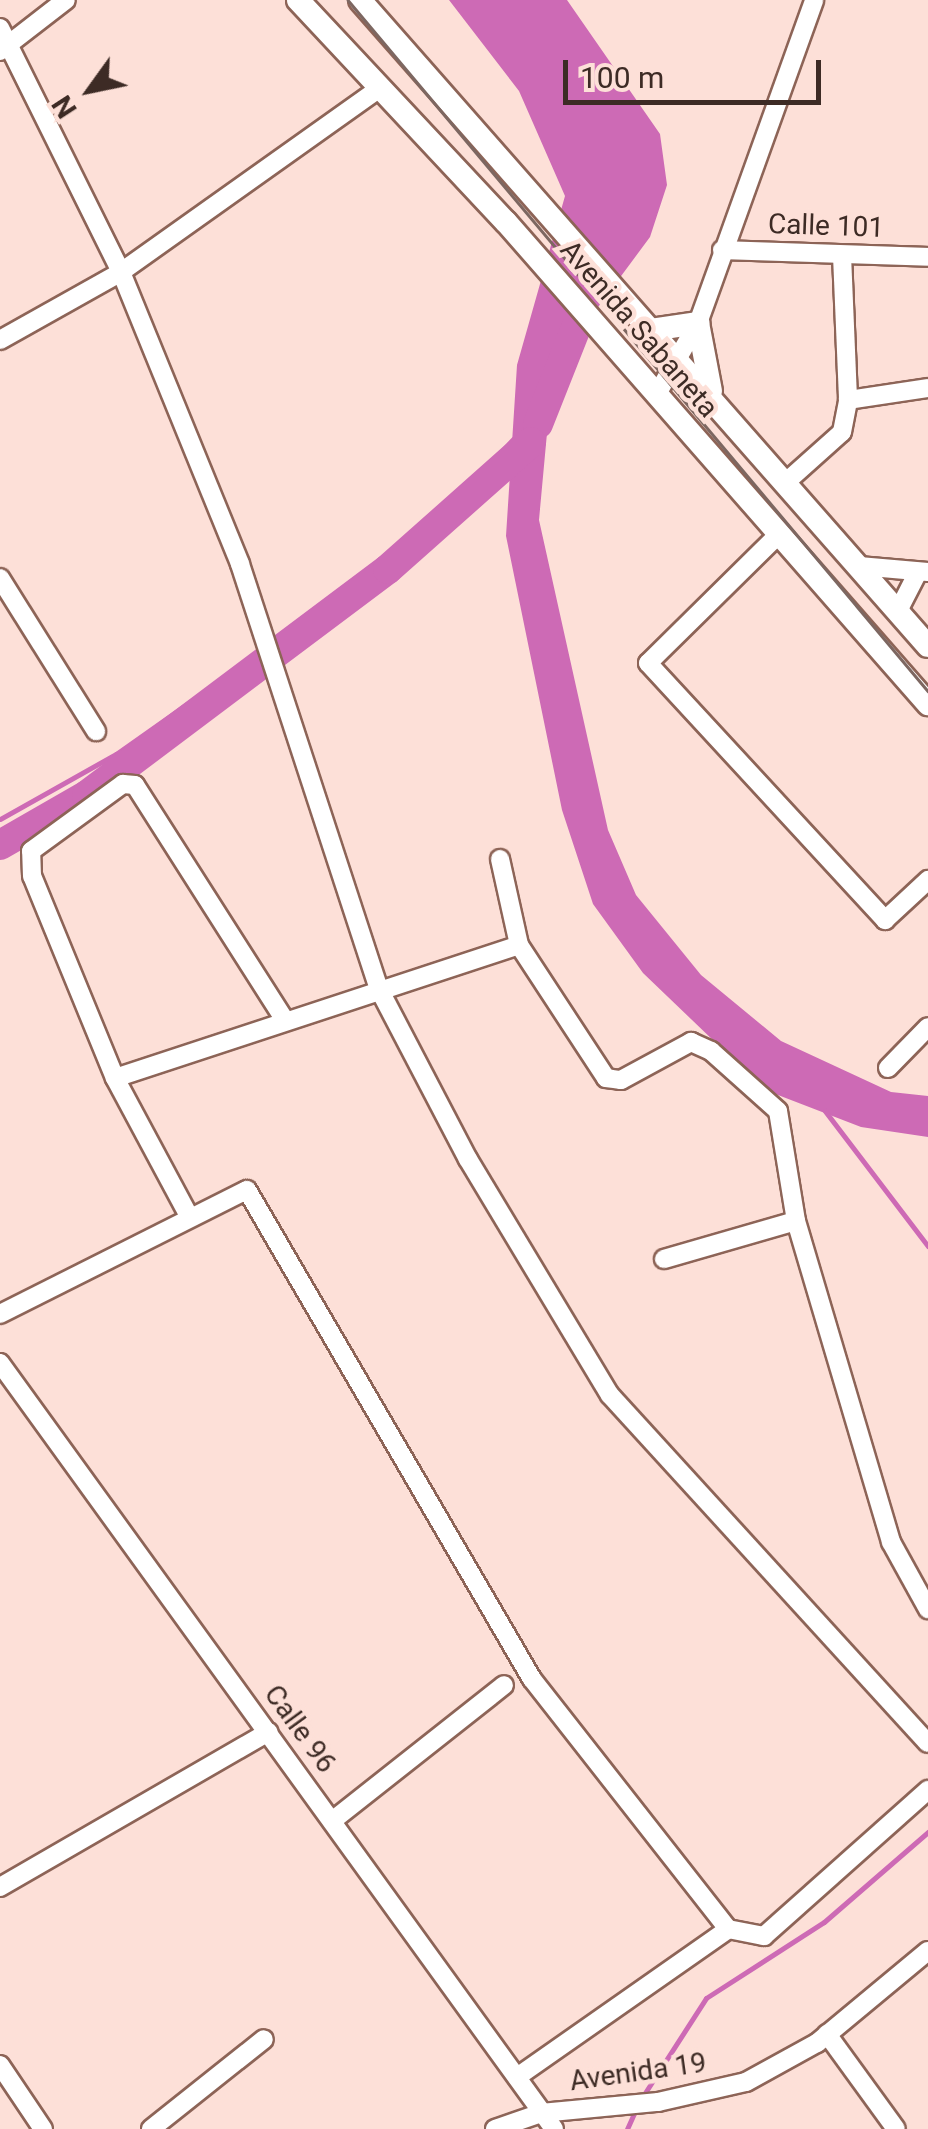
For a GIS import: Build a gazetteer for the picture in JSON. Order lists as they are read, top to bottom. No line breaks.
{"streets":{"main road":["Avenida Sabaneta"],"street":["Calle 101","Calle 96","Avenida 19"]},"crossings":[["Calle 96","Avenida 19"]],"scale_bar":"100 m","north":"bottom left"}
